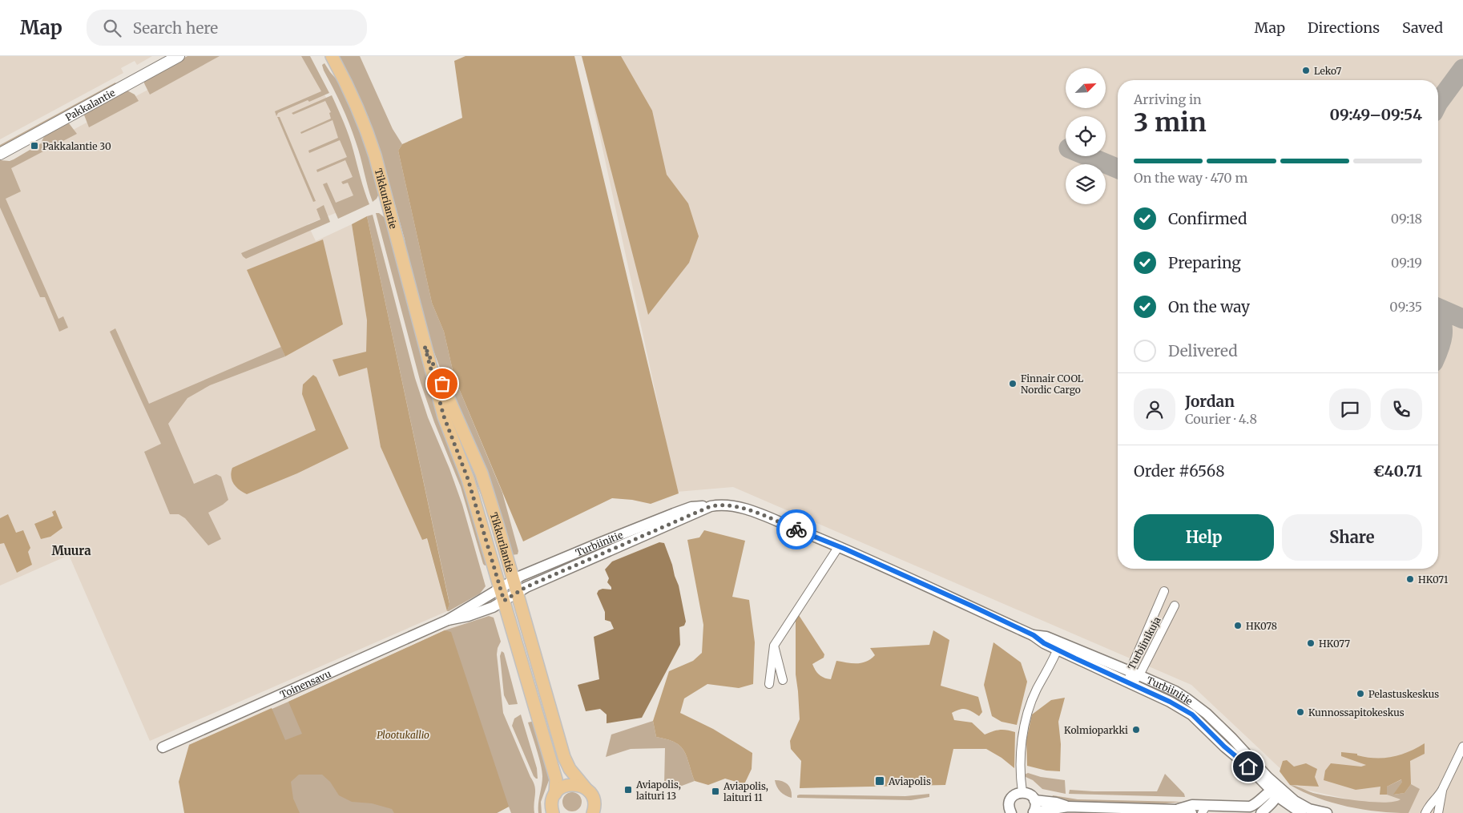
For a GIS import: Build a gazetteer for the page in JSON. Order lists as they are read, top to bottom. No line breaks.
{"streets":{"main road":["Pakkalantie","Tikkurilantie"],"street":["Turbiinitie","Turbiinikuja","Toinensavu"]},"crossings":[["Tikkurilantie","Turbiinitie"],["Tikkurilantie","Toinensavu"],["Turbiinitie","Turbiinikuja"],["Turbiinitie","Toinensavu"]],"districts":["Muura"],"parks":["Plootukallio"],"places":{"other":["Leko7","Finnair COOL Nordic Cargo","HK071","HK078","HK077","Pelastuskeskus","Kunnossapitokeskus","Kolmioparkki"],"transit":["Pakkalantie 30","Aviapolis","Aviapolis, laituri 13","Aviapolis, laituri 11"]},"north":"top right","page":{"header":"Map","search":"Search here","nav":["Map","Directions","Saved"],"heading":["3 min","Arriving in","09:49–09:54"],"panel":["Jordan","Courier · 4.8","Order #6568","€40.71"],"bar":"On the way · 470 m","list":[["Confirmed","09:18"],["Preparing","09:19"],["On the way","09:35"],"Delivered"],"buttons":["Help","Share"]}}
